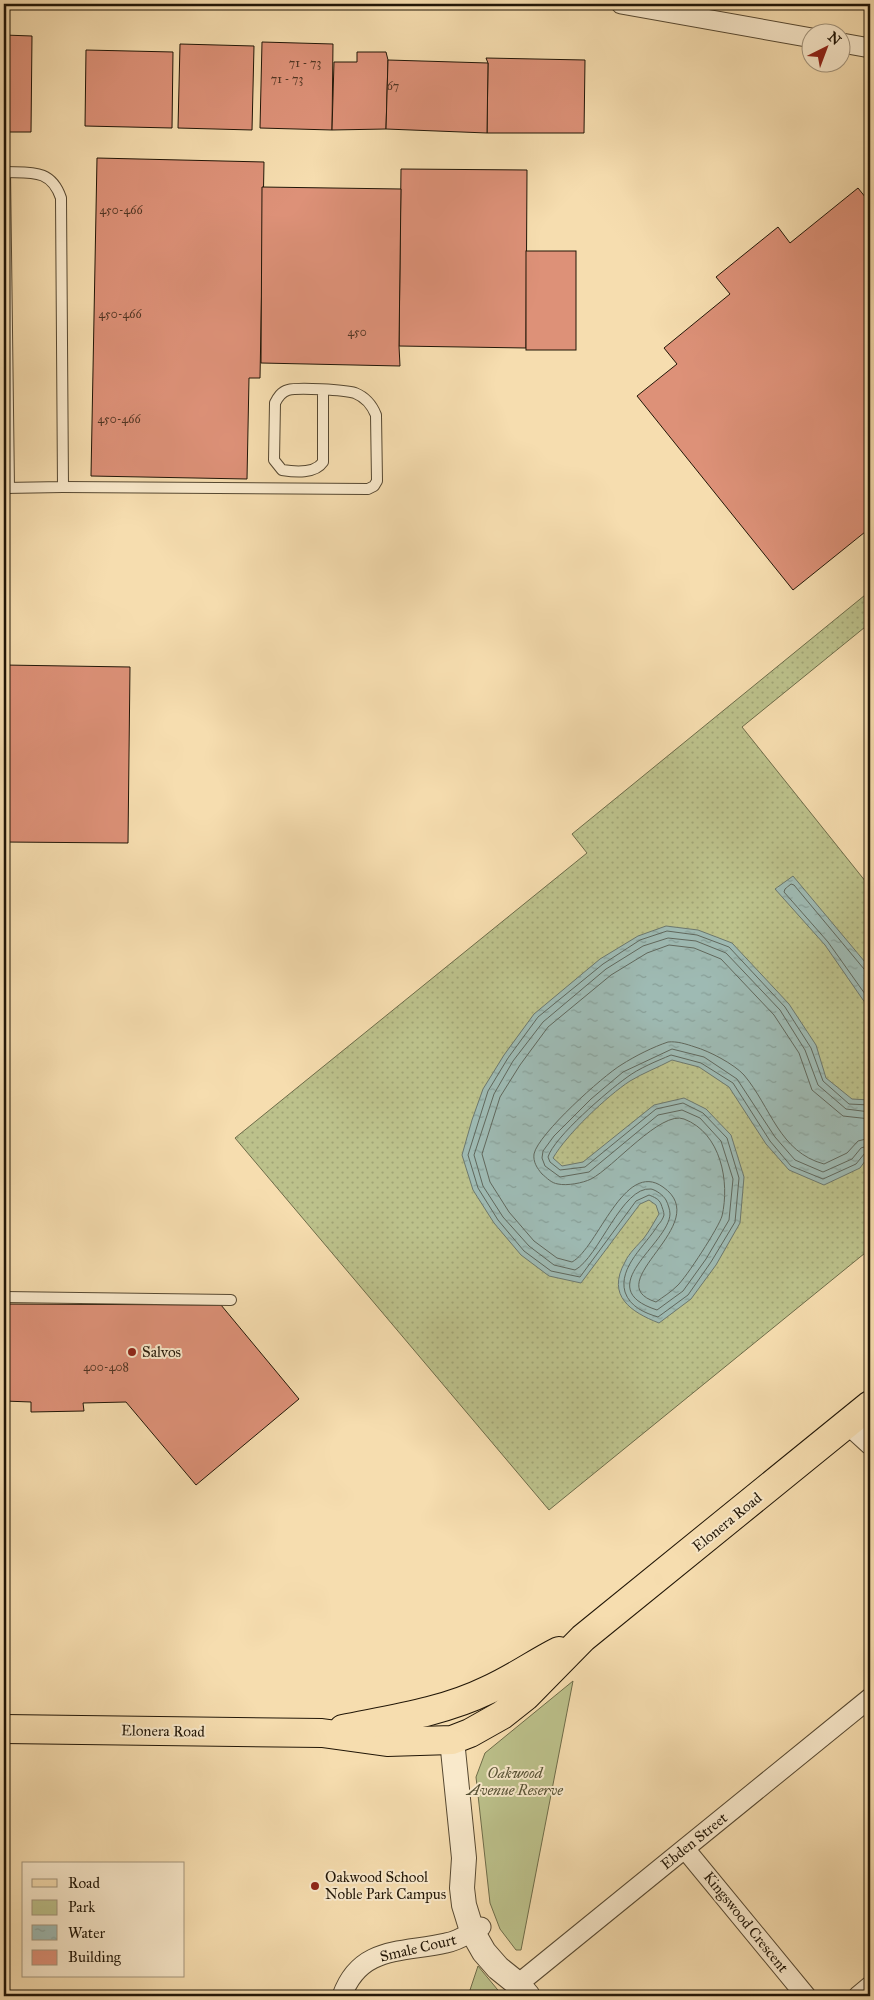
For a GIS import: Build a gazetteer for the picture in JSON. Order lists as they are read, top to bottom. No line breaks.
{"streets":{"main road":["Elonera Road"],"street":["Ebden Street","Kingswood Crescent","Smale Court"]},"crossings":[["Ebden Street","Kingswood Crescent"]],"parks":["Oakwood Avenue Reserve"],"places":["Salvos","Oakwood School Noble Park Campus"],"house_numbers":["71 - 73","71 - 73","67","450-466","450-466","450","450-466","400-408"],"legend":["Road","Park","Water","Building"],"north":"top right"}
